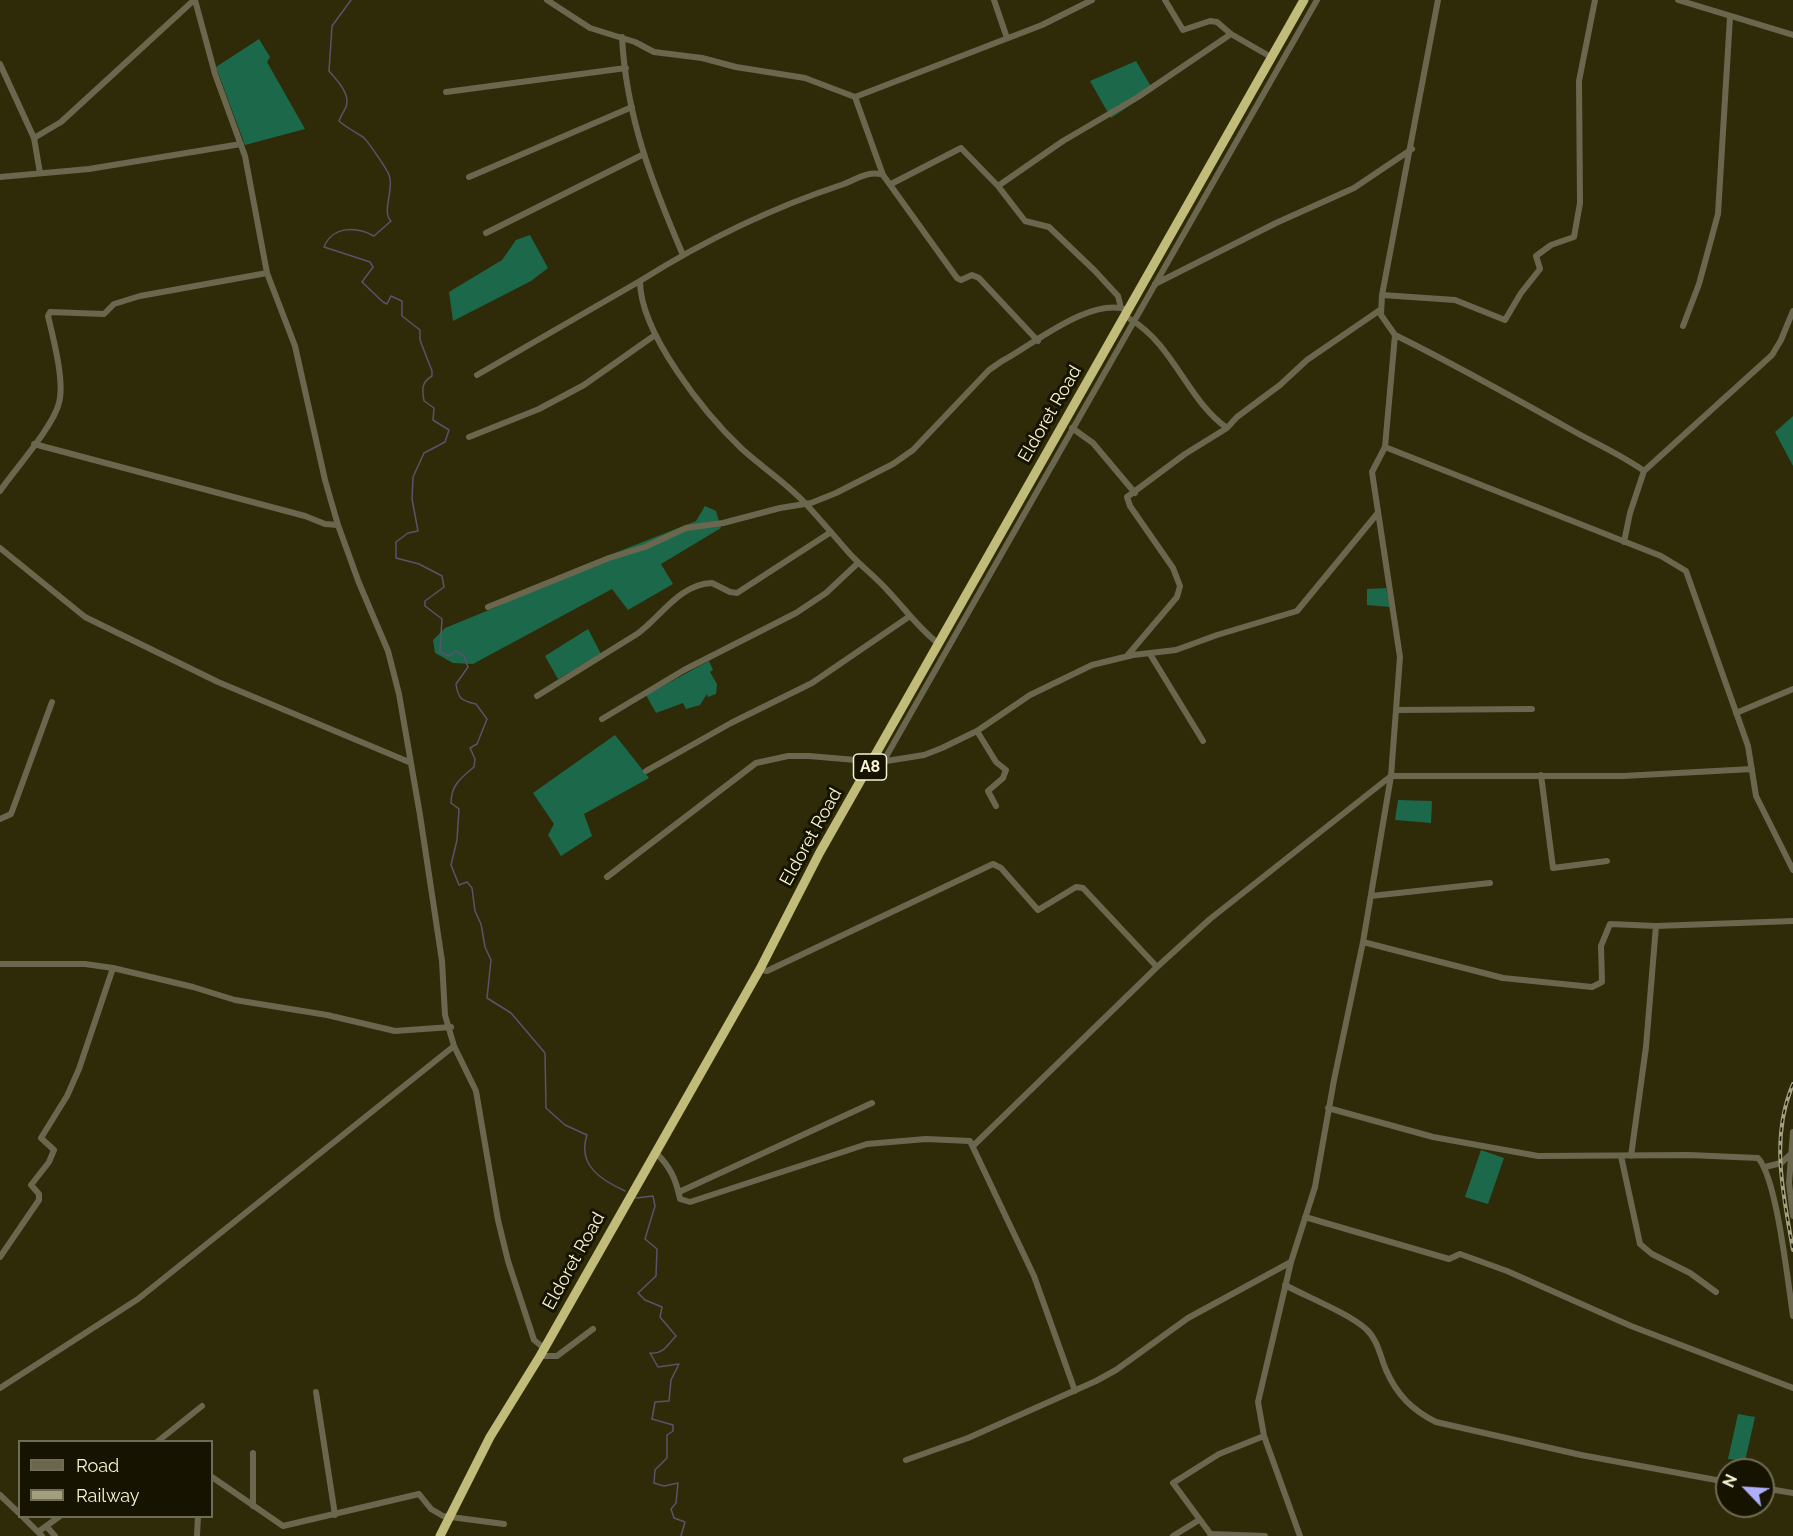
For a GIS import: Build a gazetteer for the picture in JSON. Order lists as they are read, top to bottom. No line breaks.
{"streets":{"highway":["Eldoret Road","A8"]},"legend":["Road","Railway"],"north":"top left"}
